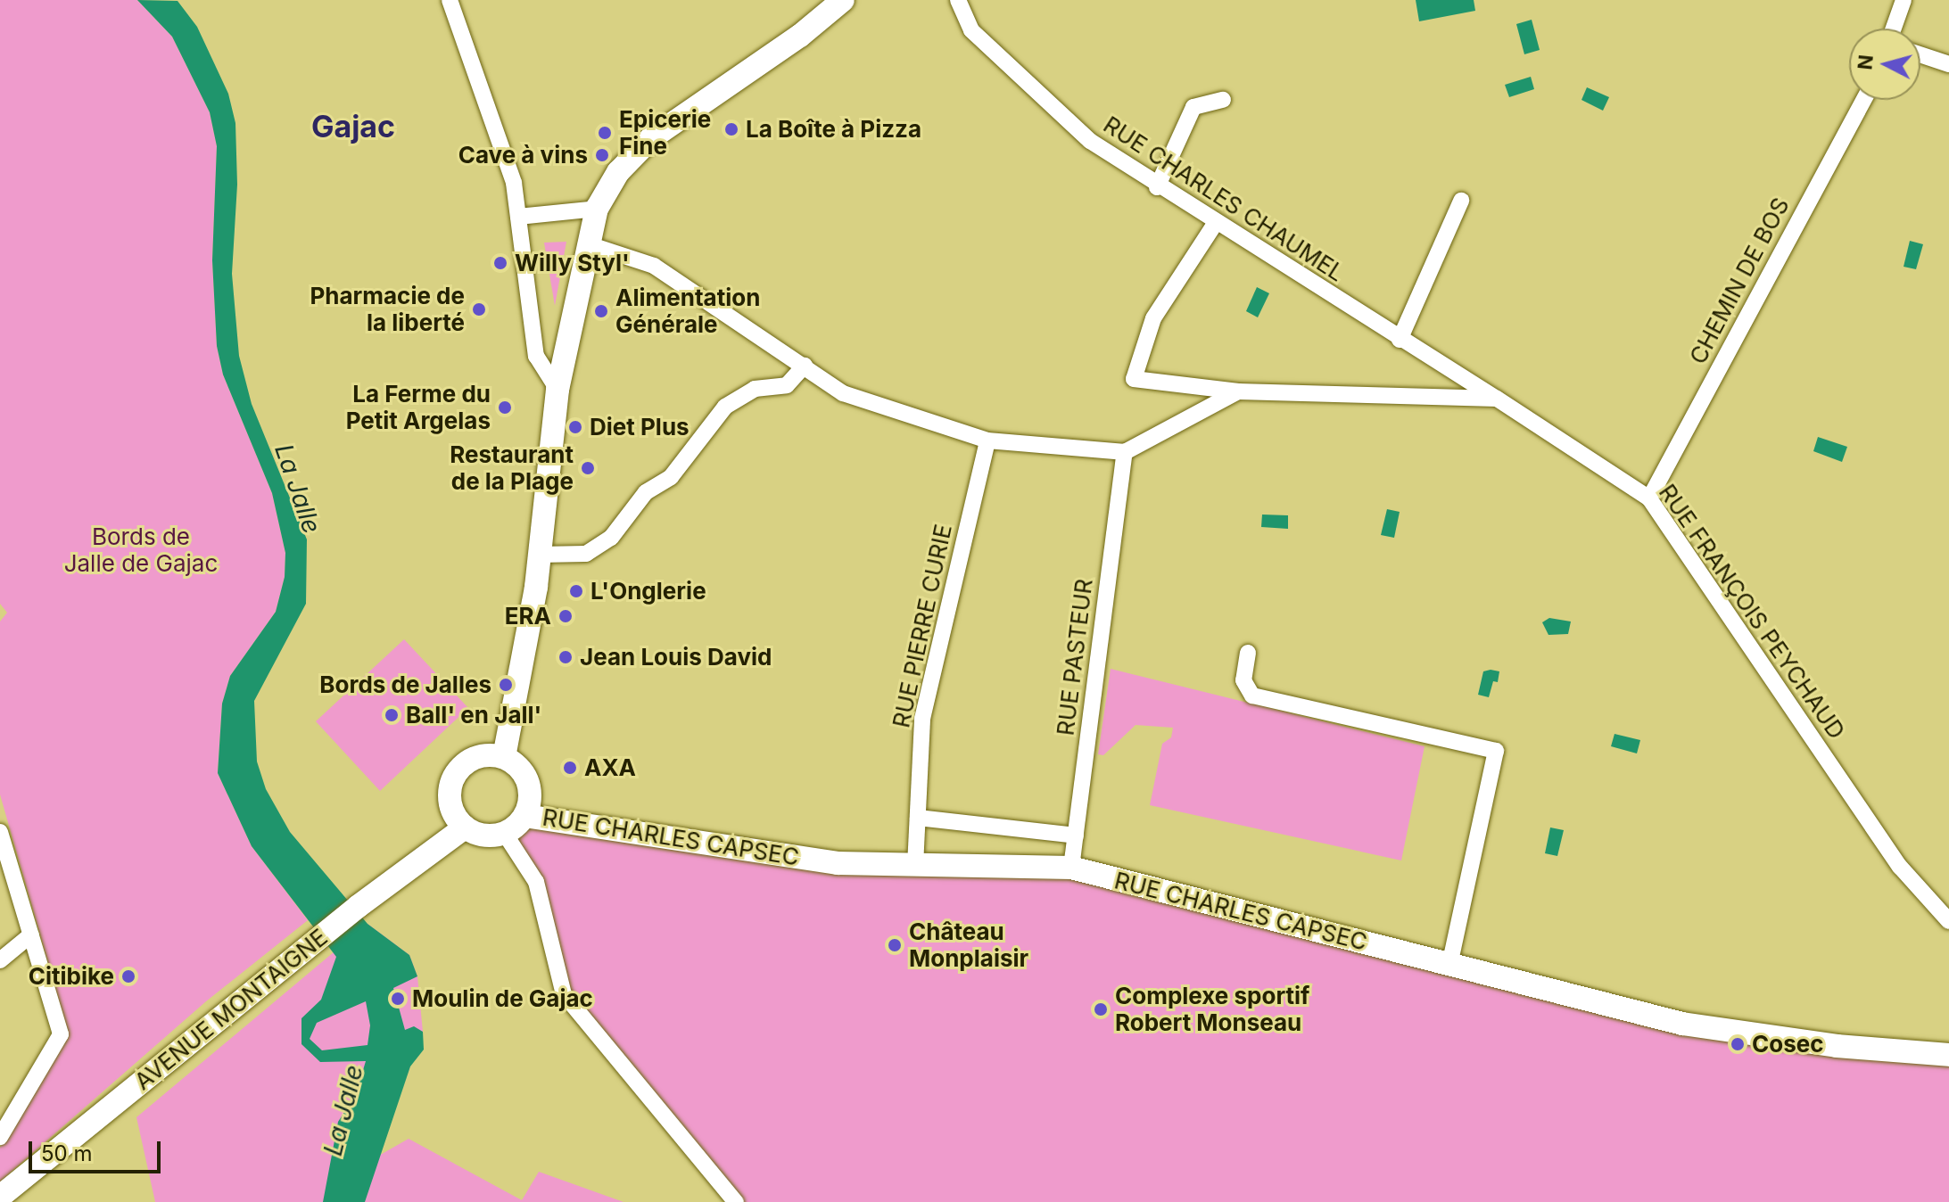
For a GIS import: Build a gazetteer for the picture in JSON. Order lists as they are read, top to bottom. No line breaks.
{"streets":{"main road":["RUE CHARLES CAPSEC","AVENUE MONTAIGNE"],"street":["RUE CHARLES CHAUMEL","CHEMIN DE BOS","RUE FRANÇOIS PEYCHAUD","RUE PIERRE CURIE","RUE PASTEUR"]},"crossings":[["RUE CHARLES CHAUMEL","RUE FRANÇOIS PEYCHAUD"],["CHEMIN DE BOS","RUE FRANÇOIS PEYCHAUD"],["RUE PIERRE CURIE","RUE CHARLES CAPSEC"],["RUE PASTEUR","RUE CHARLES CAPSEC"],["RUE CHARLES CAPSEC","AVENUE MONTAIGNE"]],"districts":["Gajac"],"water":["La Jalle"],"parks":["Bords de Jalle de Gajac"],"places":["La Boîte à Pizza","Epicerie Fine","Cave à vins","Willy Styl'","Pharmacie de la liberté","Alimentation Générale","La Ferme du Petit Argelas","Diet Plus","Restaurant de la Plage","L'Onglerie","ERA","Jean Louis David","Bords de Jalles","Ball' en Jall'","AXA","Château Monplaisir","Citibike","Moulin de Gajac","Complexe sportif Robert Monseau","Cosec"],"scale_bar":"50 m","north":"left"}
